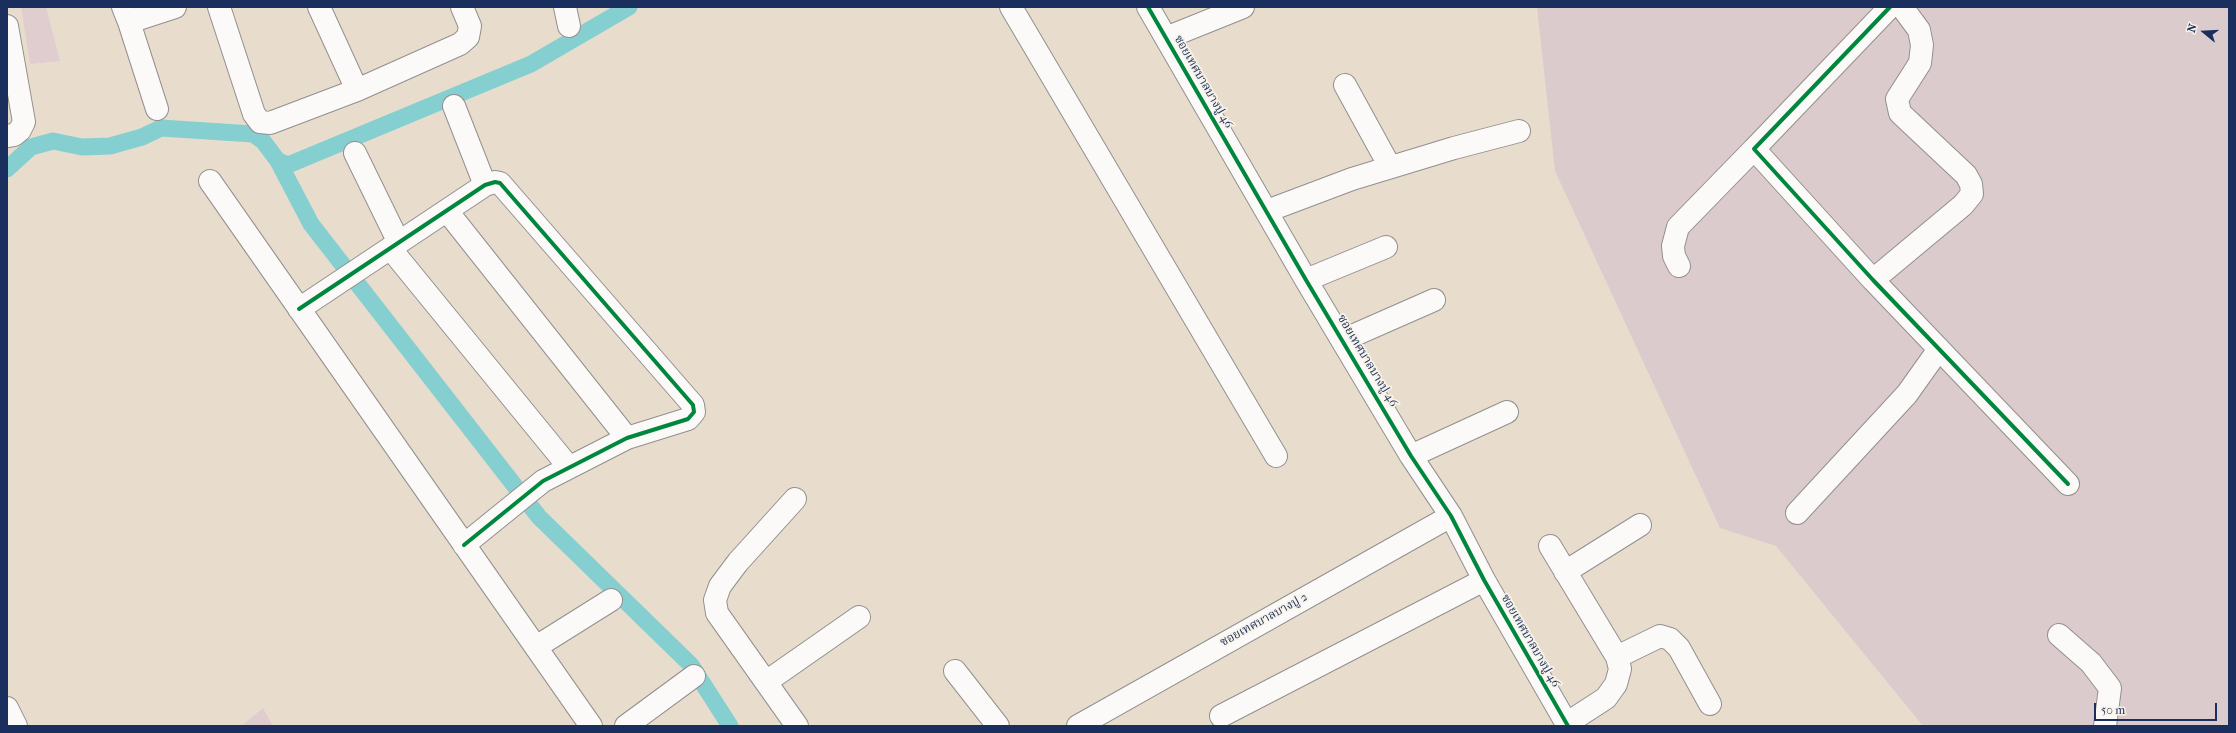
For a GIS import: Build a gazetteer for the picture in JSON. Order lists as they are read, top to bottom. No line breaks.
{"streets":{"street":["ซอยเทศบาลบางปู 46","ซอยเทศบาลบางปู 2"]},"crossings":[["ซอยเทศบาลบางปู 46","ซอยเทศบาลบางปู 2"]],"scale_bar":"50 m","north":"left"}
